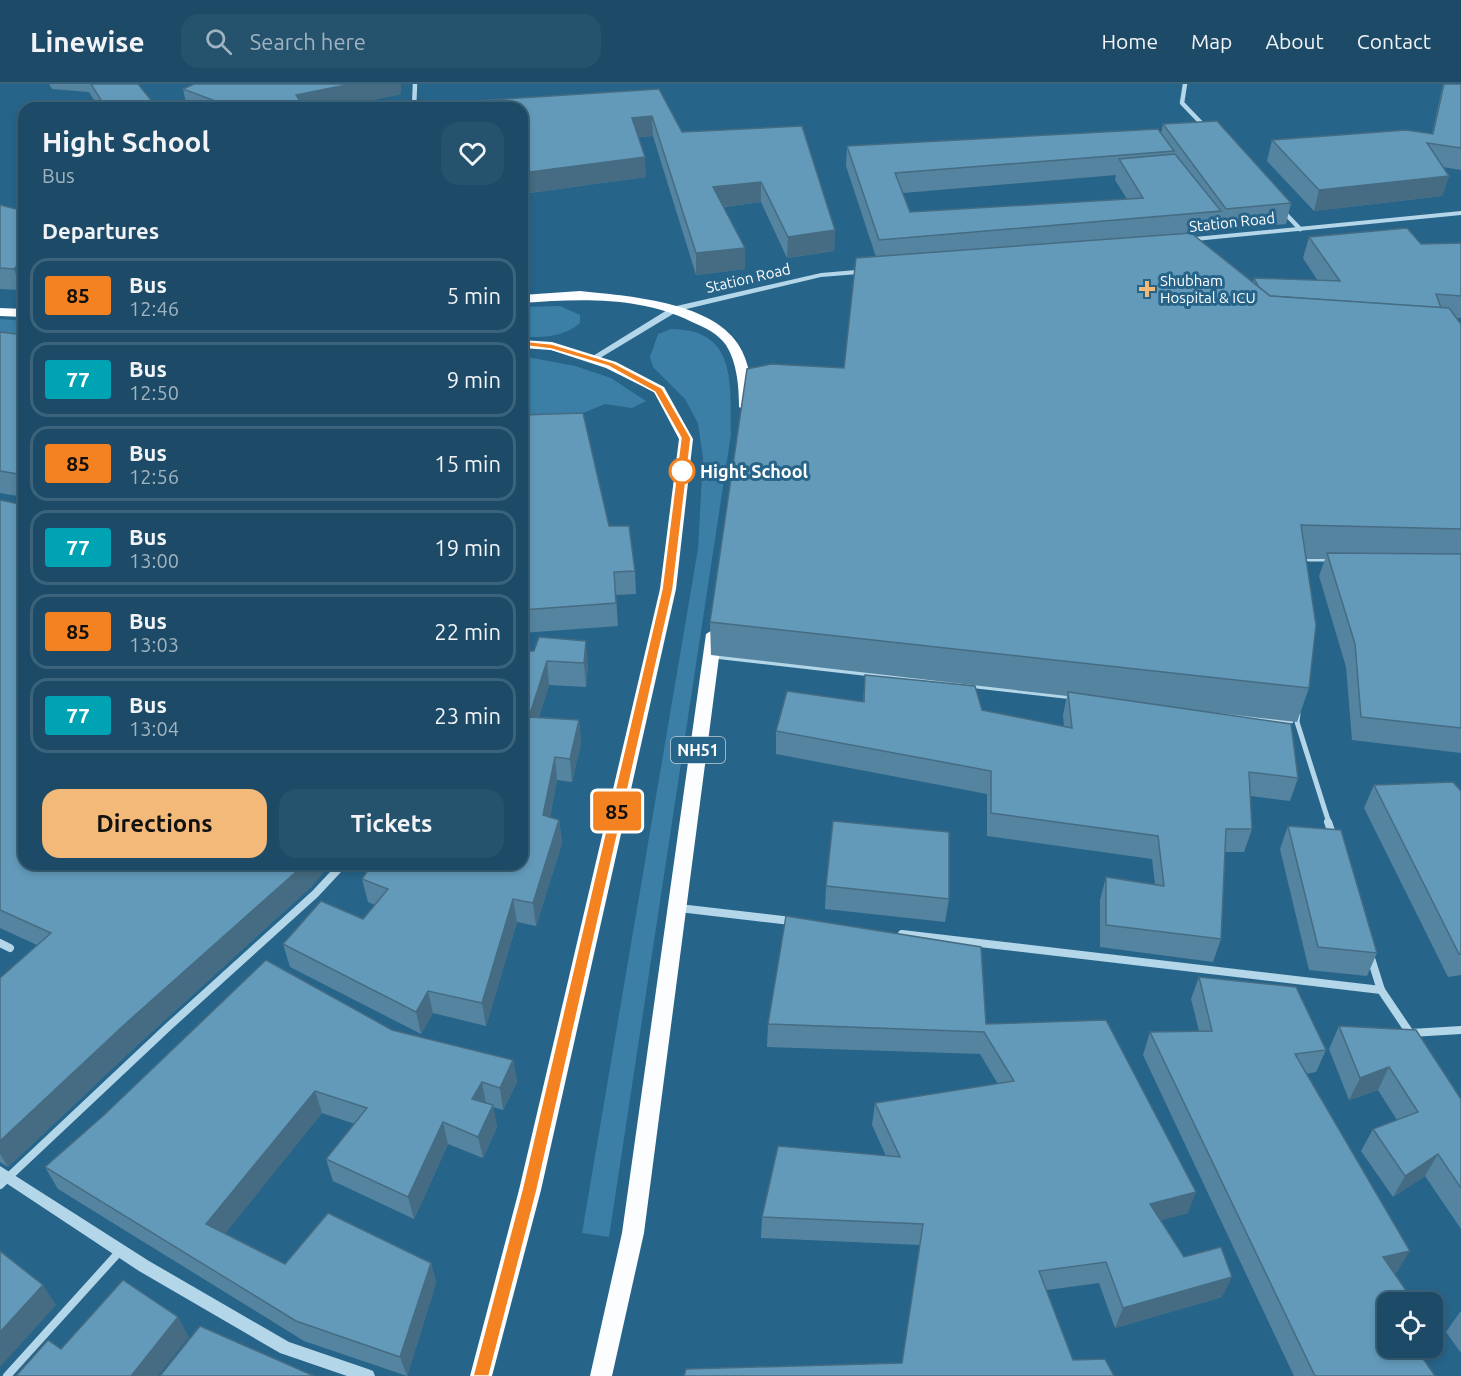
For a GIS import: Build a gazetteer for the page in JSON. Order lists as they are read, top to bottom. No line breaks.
{"streets":{"highway":["NH51"],"street":["Station Road"]},"places":{"health":["Shubham Hospital & ICU"],"other":["Hight School"]},"lines":["bus line 85"],"page":{"header":"Linewise","search":"Search here","nav":["Home","Map","About","Contact"],"on_map":"85","heading":[["Hight School","Bus"],"Departures"],"list":[{"mark":"85","name":"Bus","note":"12:46","value":"5 min"},{"mark":"77","name":"Bus","note":"12:50","value":"9 min"},{"mark":"85","name":"Bus","note":"12:56","value":"15 min"},{"mark":"77","name":"Bus","note":"13:00","value":"19 min"},{"mark":"85","name":"Bus","note":"13:03","value":"22 min"},{"mark":"77","name":"Bus","note":"13:04","value":"23 min"}],"buttons":["Directions","Tickets"]}}
